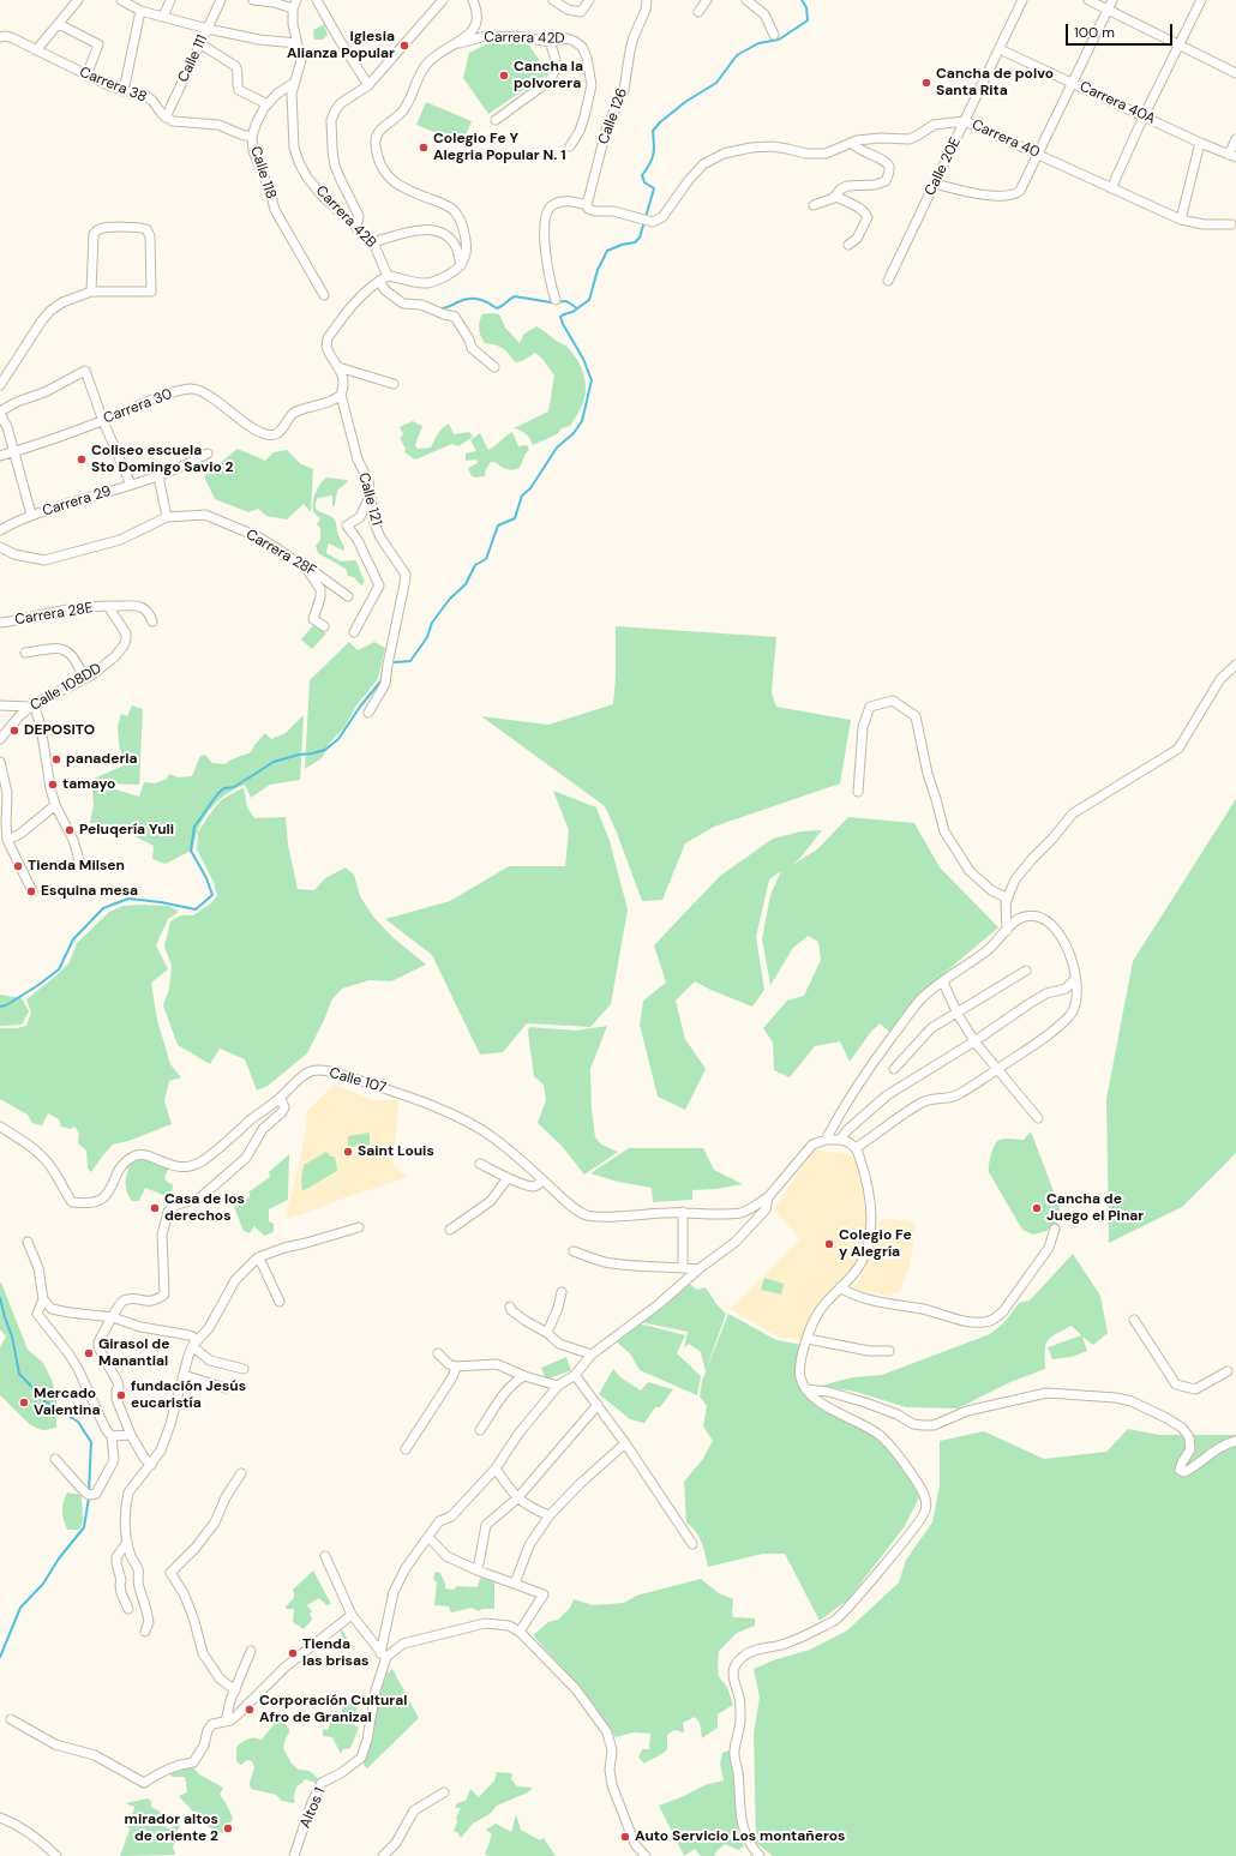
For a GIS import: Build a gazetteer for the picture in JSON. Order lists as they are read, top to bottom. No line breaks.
{"streets":{"street":["Carrera 42D","Calle 111","Carrera 38","Carrera 40A","Calle 126","Carrera 40","Calle 20E","Calle 118","Carrera 42B","Carrera 30","Calle 121","Carrera 29","Carrera 28F","Carrera 28E","Calle 108DD","Calle 107","Altos 1"]},"crossings":[["Calle 111","Carrera 38"],["Carrera 40A","Calle 20E"],["Calle 126","Carrera 40"],["Carrera 40","Calle 20E"],["Calle 118","Carrera 42B"],["Carrera 42B","Calle 121"],["Carrera 30","Calle 121"],["Carrera 28E","Calle 108DD"]],"places":["Iglesia Alianza Popular","Cancha la polvorera","Cancha de polvo Santa Rita","Colegio Fe Y Alegria Popular N. 1","Coliseo escuela Sto Domingo Savio 2","DEPOSITO","panaderia","tamayo","Peluqería Yuli","Tienda Milsen","Esquina mesa","Saint Louis","Casa de los derechos","Cancha de Juego el Pinar","Colegio Fe y Alegría","Girasol de Manantial","fundación Jesús eucaristía","Mercado Valentina","Tienda las brisas","Corporación Cultural Afro de Granizal","mirador altos de oriente 2","Auto Servicio Los montañeros"],"scale_bar":"100 m"}
